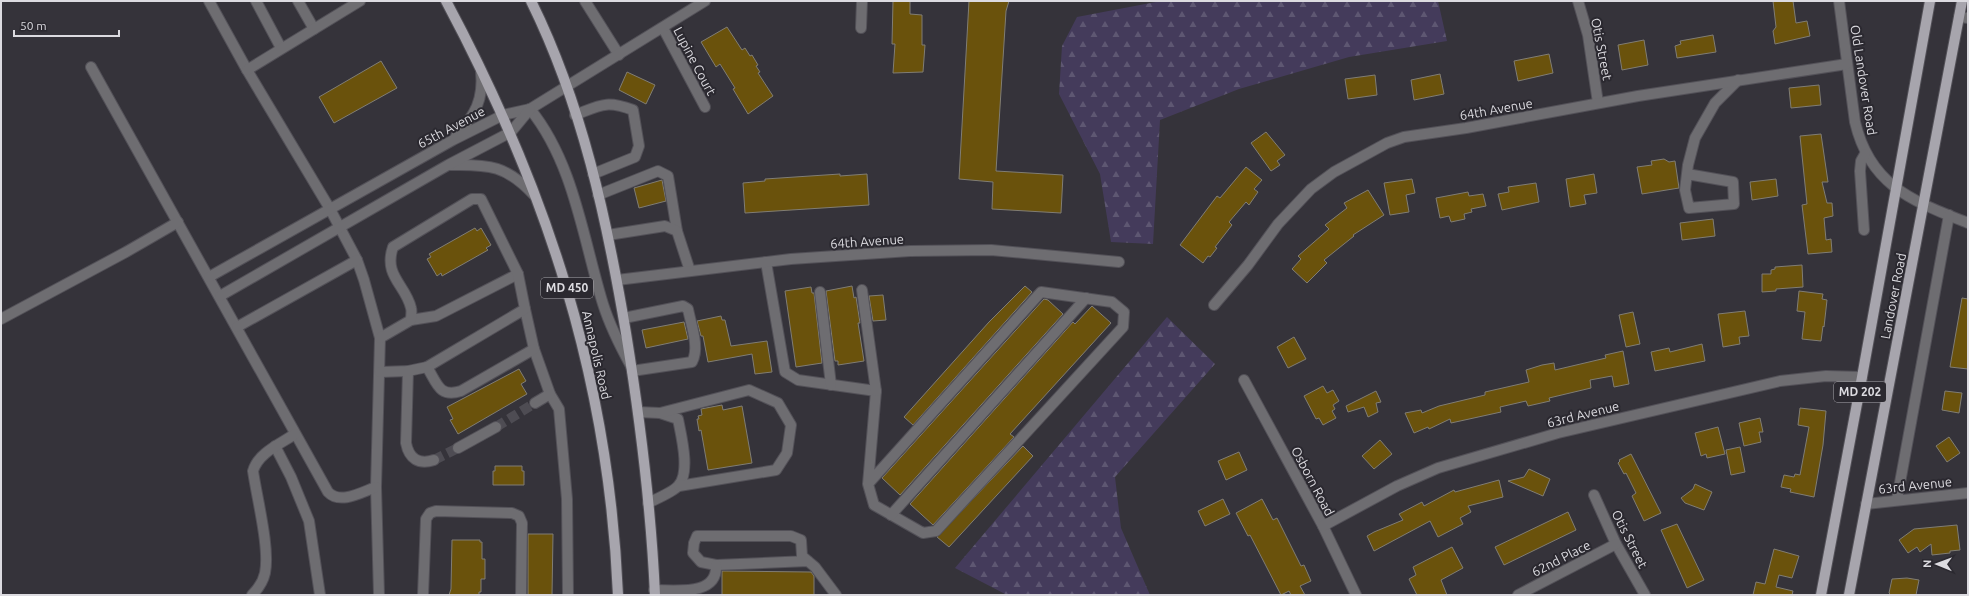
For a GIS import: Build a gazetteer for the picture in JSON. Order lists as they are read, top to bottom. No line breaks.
{"streets":{"main road":["MD 450","Landover Road","Annapolis Road","MD 202"],"street":["Otis Street","Lupine Court","Old Landover Road","64th Avenue","65th Avenue","63rd Avenue","Osborn Road","62nd Place"]},"crossings":[["Otis Street","64th Avenue"],["Otis Street","62nd Place"],["Lupine Court","65th Avenue"],["Old Landover Road","64th Avenue"],["Old Landover Road","Landover Road"],["65th Avenue","Annapolis Road"],["Landover Road","63rd Avenue"],["63rd Avenue","Osborn Road"]],"scale_bar":"50 m","north":"left"}
